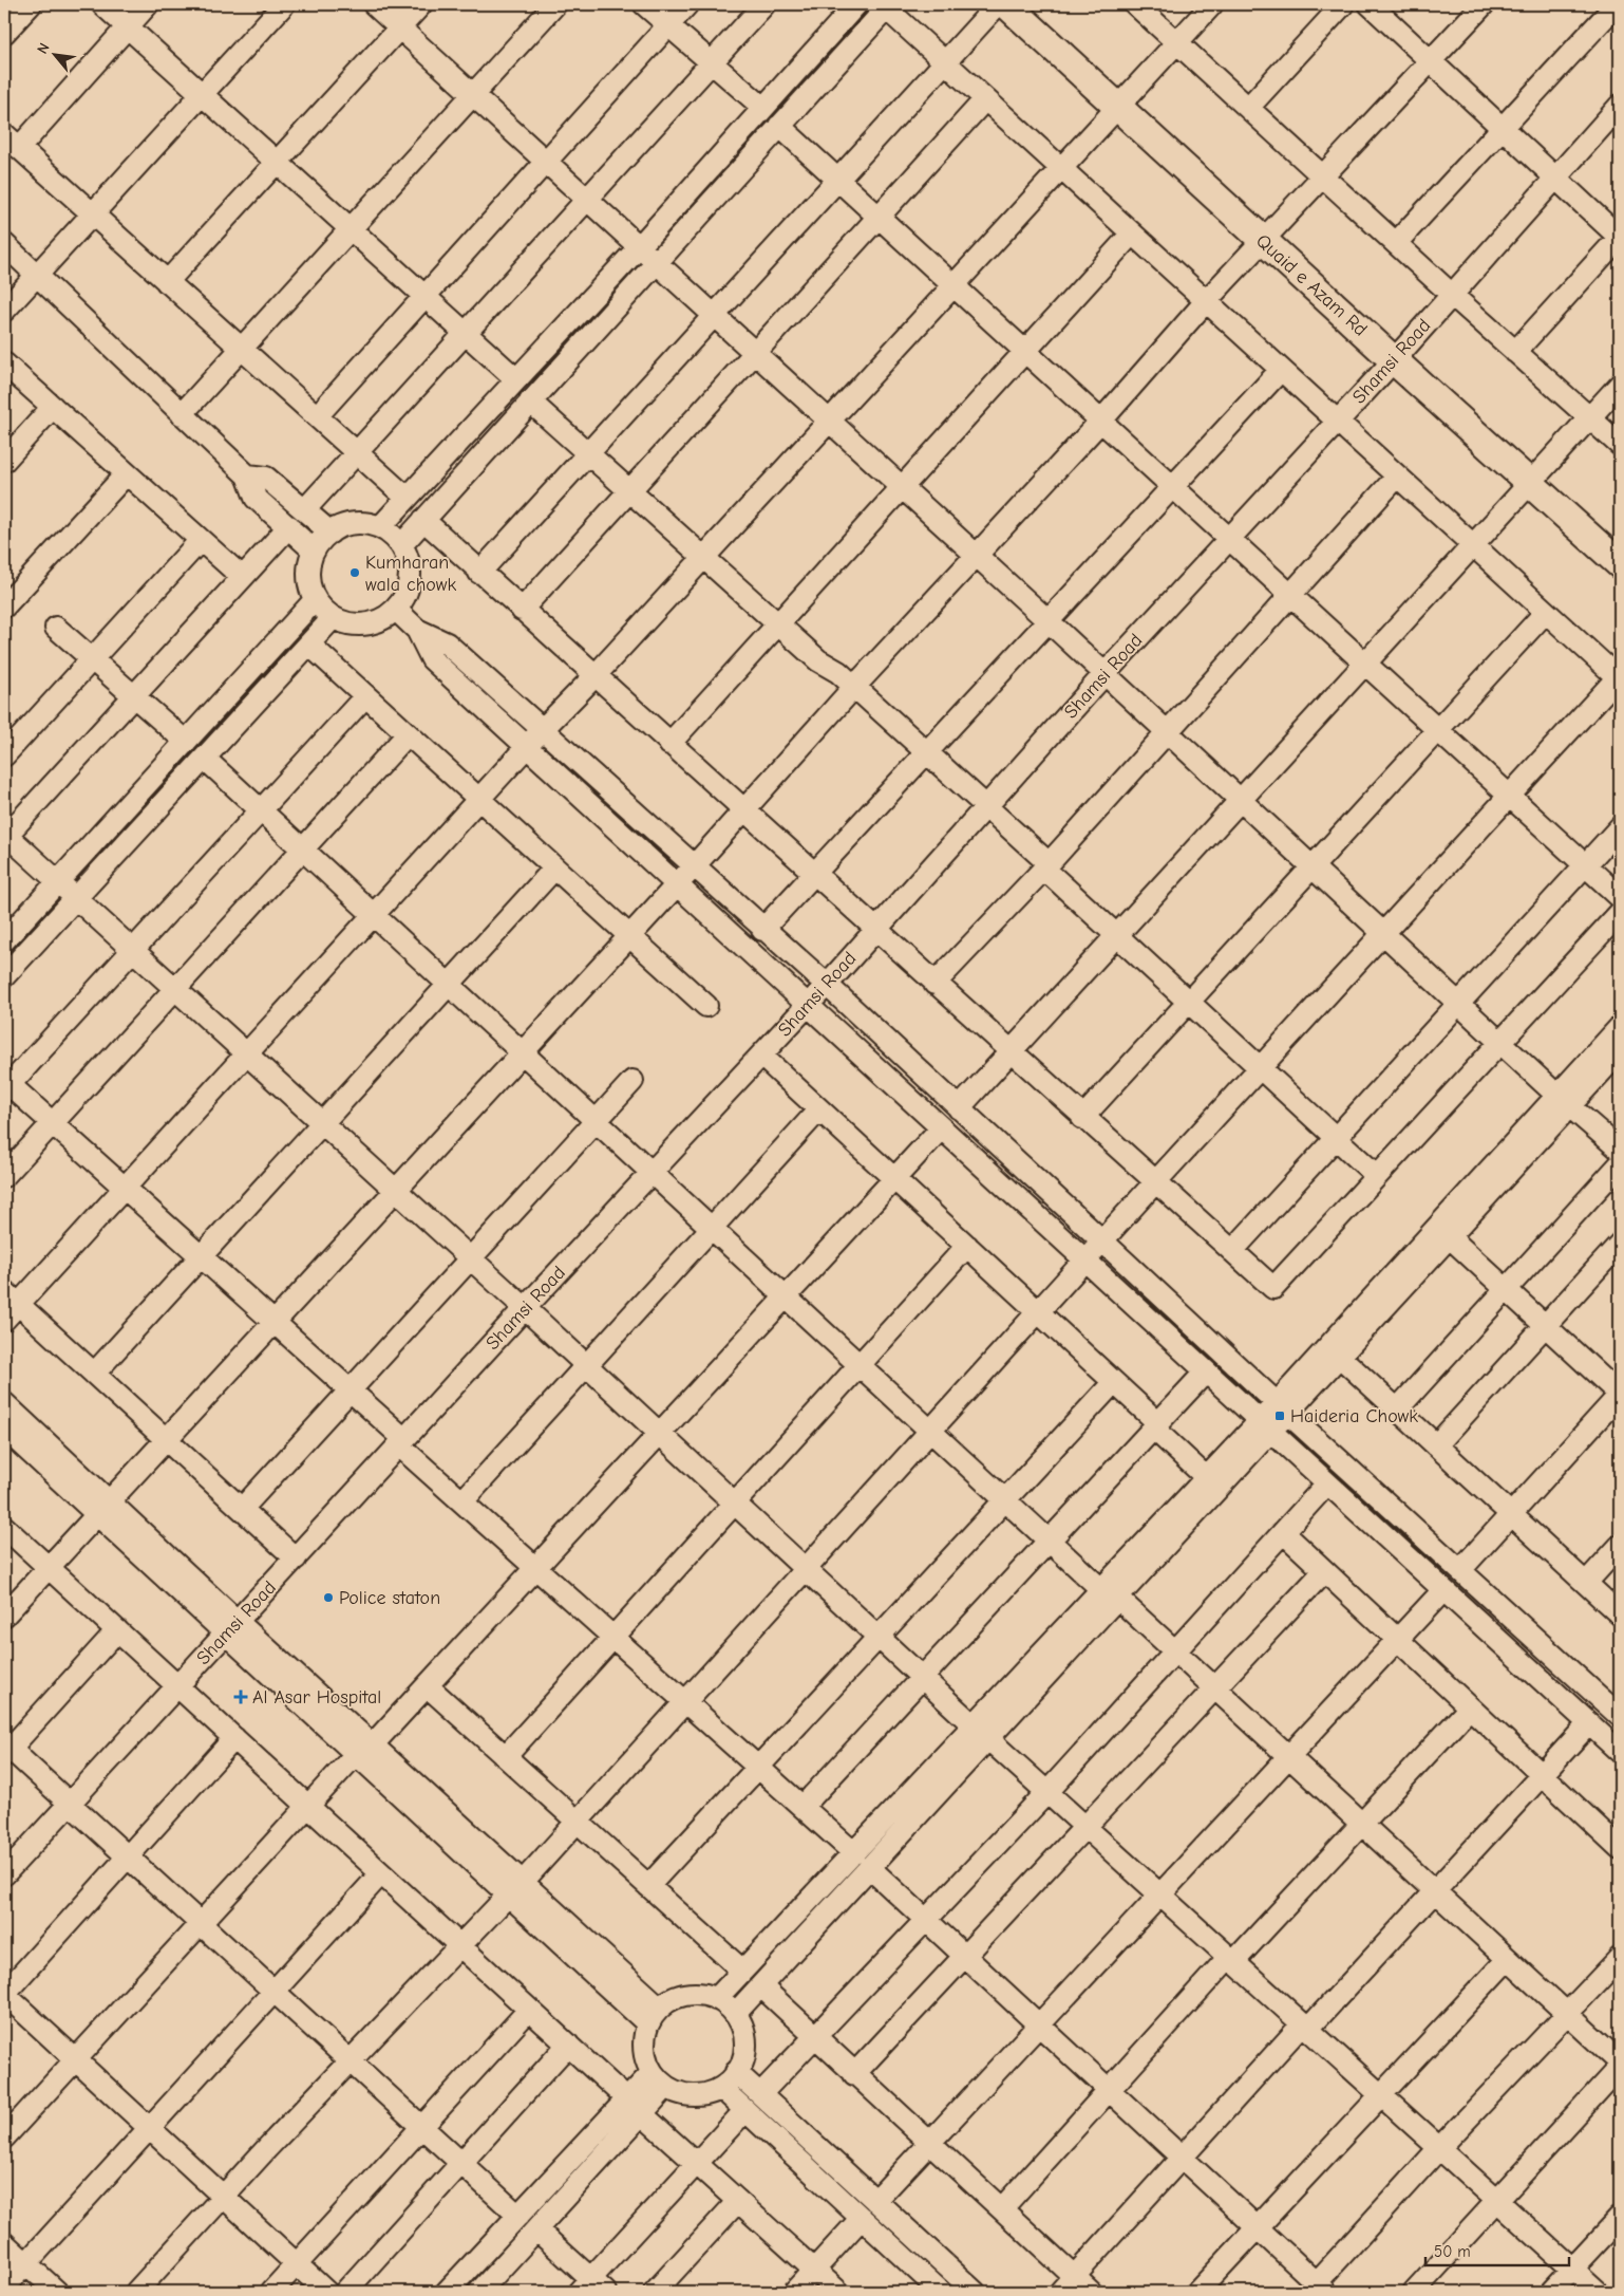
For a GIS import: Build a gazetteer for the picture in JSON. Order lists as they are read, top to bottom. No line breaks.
{"streets":{"main road":["Quaid e Azam Rd"],"street":["Shamsi Road"]},"crossings":[["Quaid e Azam Rd","Shamsi Road"]],"places":{"other":["Kumharan wala chowk","Police staton"],"transit":["Haideria Chowk"],"health":["Al Asar Hospital"]},"scale_bar":"50 m","north":"top left"}
